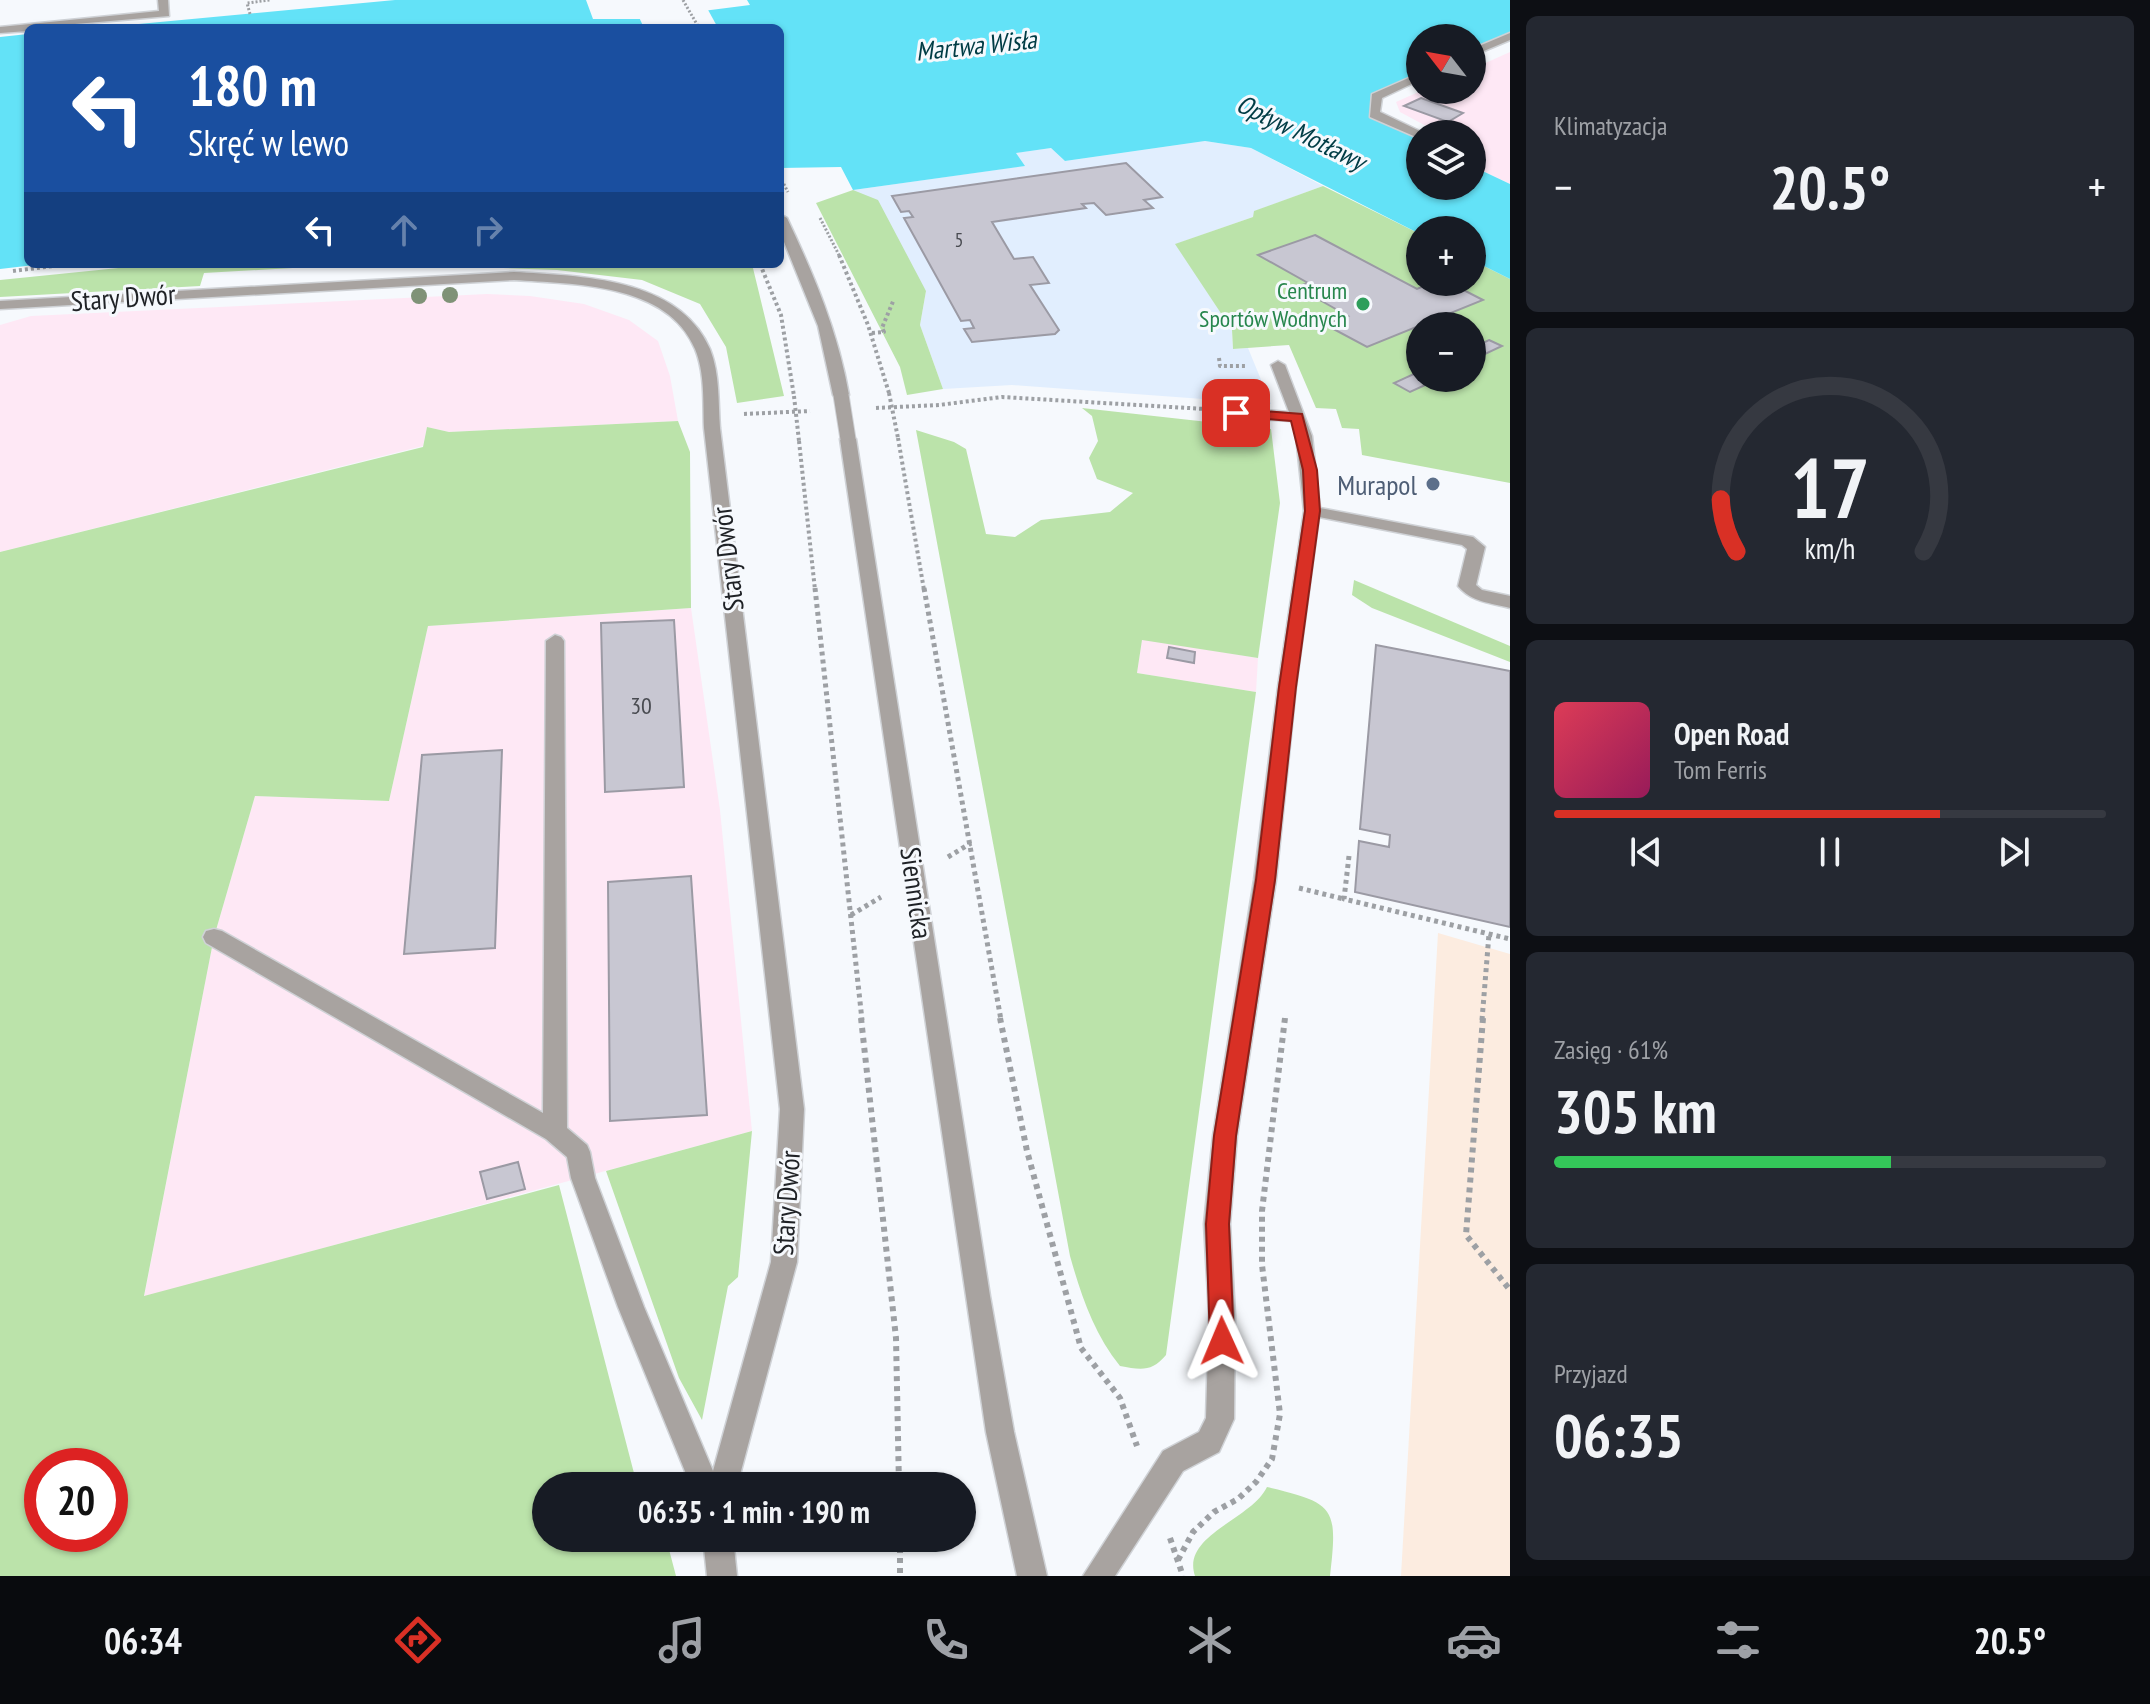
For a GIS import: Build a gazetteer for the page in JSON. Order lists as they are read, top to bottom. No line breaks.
{"streets":{"street":["Stary Dwór","Siennicka"]},"water":["Martwa Wisła","Opływ Motławy"],"places":["Centrum Sportów Wodnych","Murapol"],"house_numbers":["5","30"],"north":"top left","page":{"tile":["Klimatyzacja",["Zasięg · 61%","305 km"],["Przyjazd","06:35"]],"map_buttons":["+","−"],"turn":["180 m","Skręć w lewo"],"heat":["−","20.5°","+"],"song":["Open Road","Tom Ferris"],"limit":"20","trip":"06:35 · 1 min · 190 m","tabs":["06:34","20.5°"],"gauge":["17","km/h"]}}
